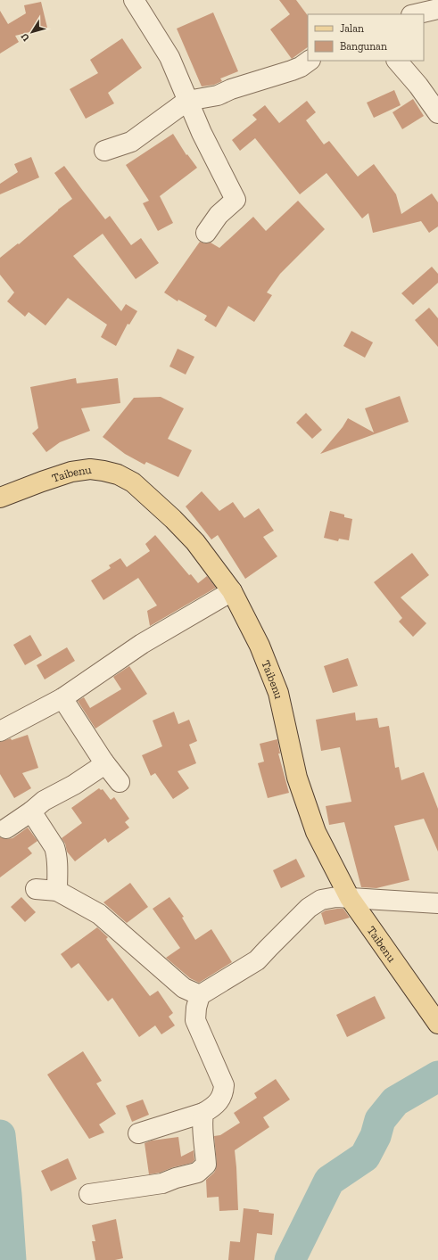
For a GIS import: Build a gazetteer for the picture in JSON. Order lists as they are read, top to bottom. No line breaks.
{"streets":{"main road":["Taibenu"]},"legend":["Jalan","Bangunan"],"north":"bottom left"}
